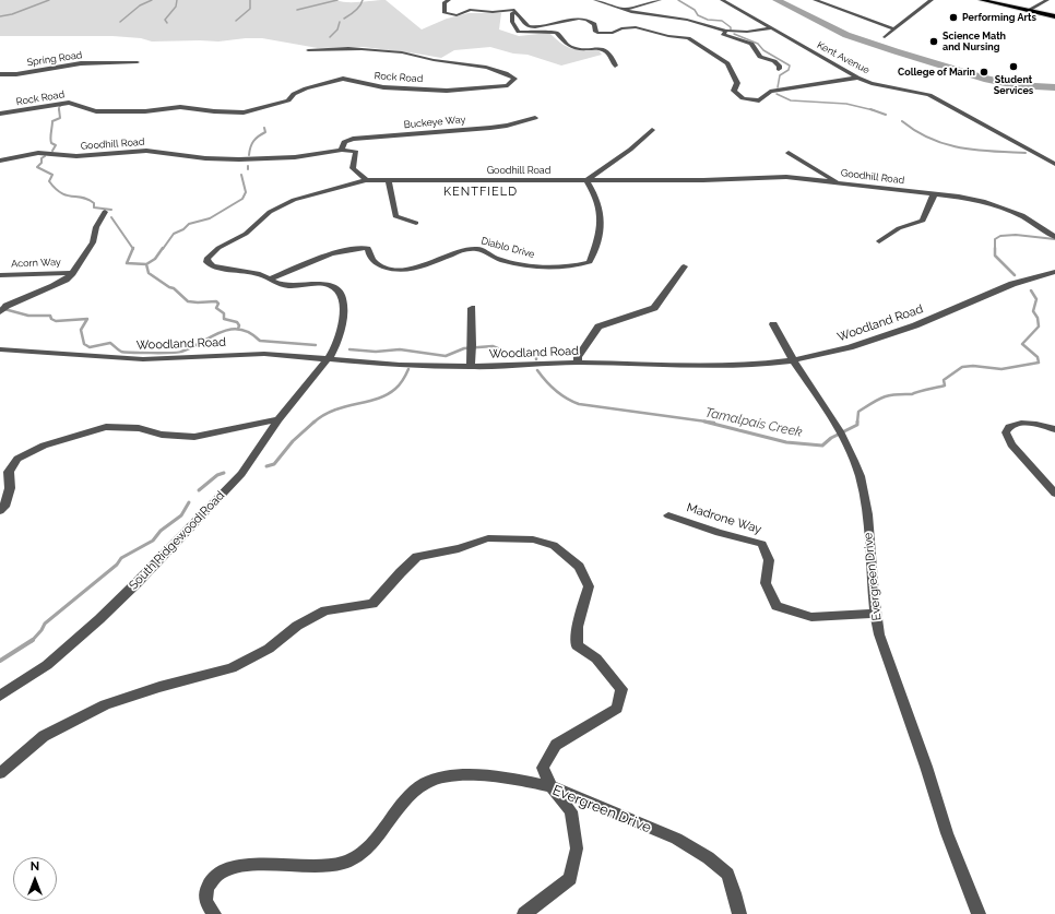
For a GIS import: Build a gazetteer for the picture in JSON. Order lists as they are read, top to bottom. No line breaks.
{"streets":{"street":["Kent Avenue","Spring Road","Rock Road","Buckeye Way","Goodhill Road","Diablo Drive","Acorn Way","Woodland Road","Madrone Way","South Ridgewood Road","Evergreen Drive"]},"crossings":[["Buckeye Way","Goodhill Road"],["Goodhill Road","Diablo Drive"],["Goodhill Road","South Ridgewood Road"],["Diablo Drive","South Ridgewood Road"],["Woodland Road","South Ridgewood Road"],["Woodland Road","Evergreen Drive"],["Madrone Way","Evergreen Drive"]],"districts":["KENTFIELD"],"water":["Tamalpais Creek"],"places":["Performing Arts","Science Math and Nursing","Student Services","College of Marin"],"north":"top"}
